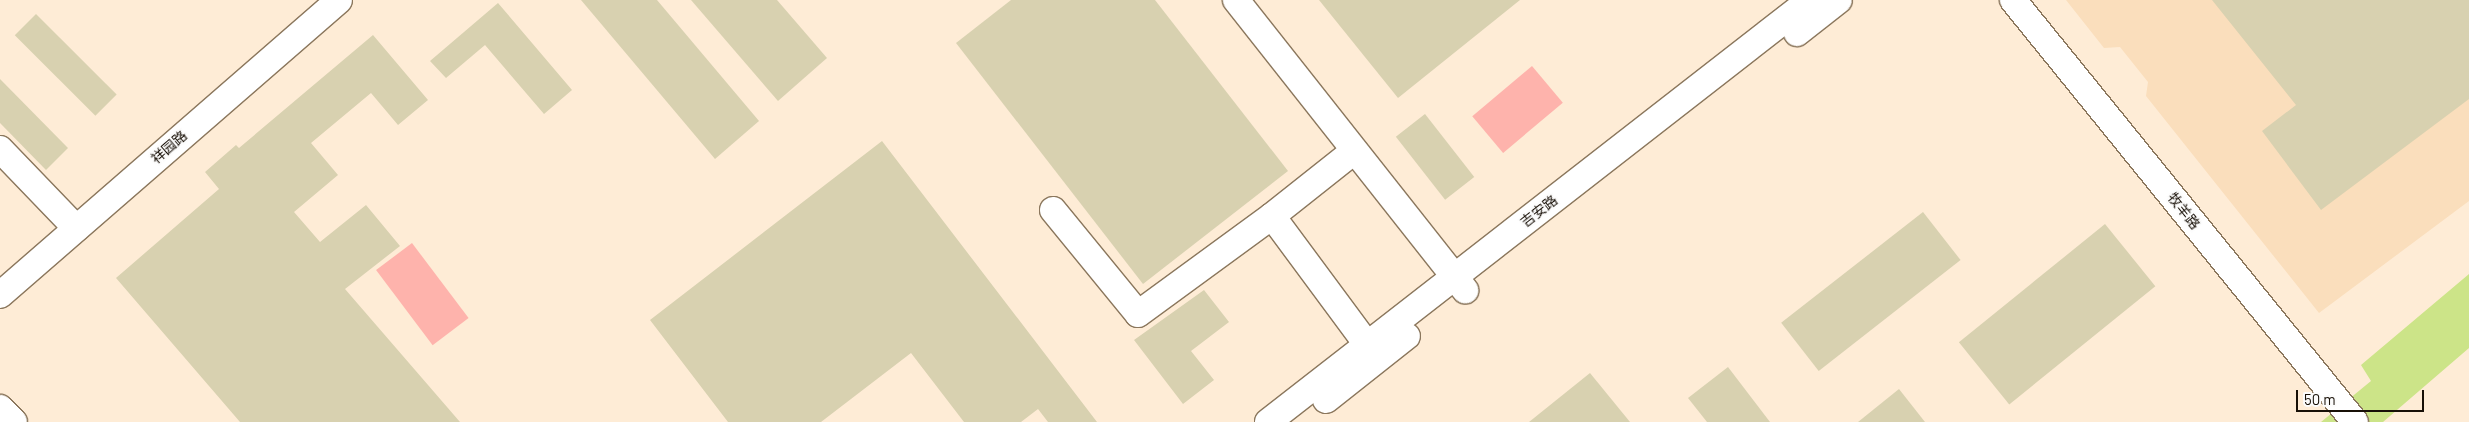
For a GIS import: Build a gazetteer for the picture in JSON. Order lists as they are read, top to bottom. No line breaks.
{"streets":{"street":["祥园路","吉安路","牧羊路"]},"scale_bar":"50 m"}
